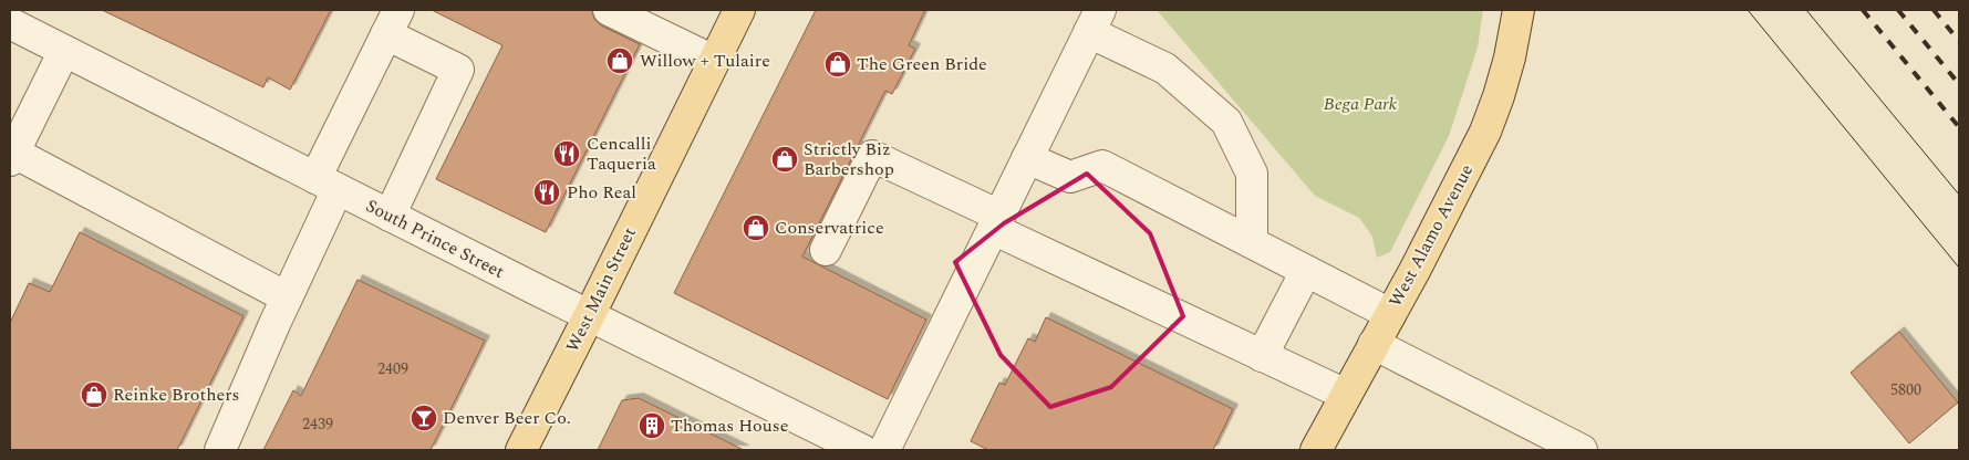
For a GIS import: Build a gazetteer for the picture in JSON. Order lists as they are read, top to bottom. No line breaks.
{"streets":{"main road":["West Alamo Avenue","West Main Street"],"street":["South Prince Street"]},"crossings":[["South Prince Street","West Main Street"]],"parks":["Bega Park"],"places":{"shop":["Willow + Tulaire","The Green Bride","Strictly Biz Barbershop","Conservatrice","Reinke Brothers"],"restaurant":["Cencalli Taqueria","Pho Real"],"bar":["Denver Beer Co."],"building":["Thomas House"]},"house_numbers":["2409","5800","2439"]}
